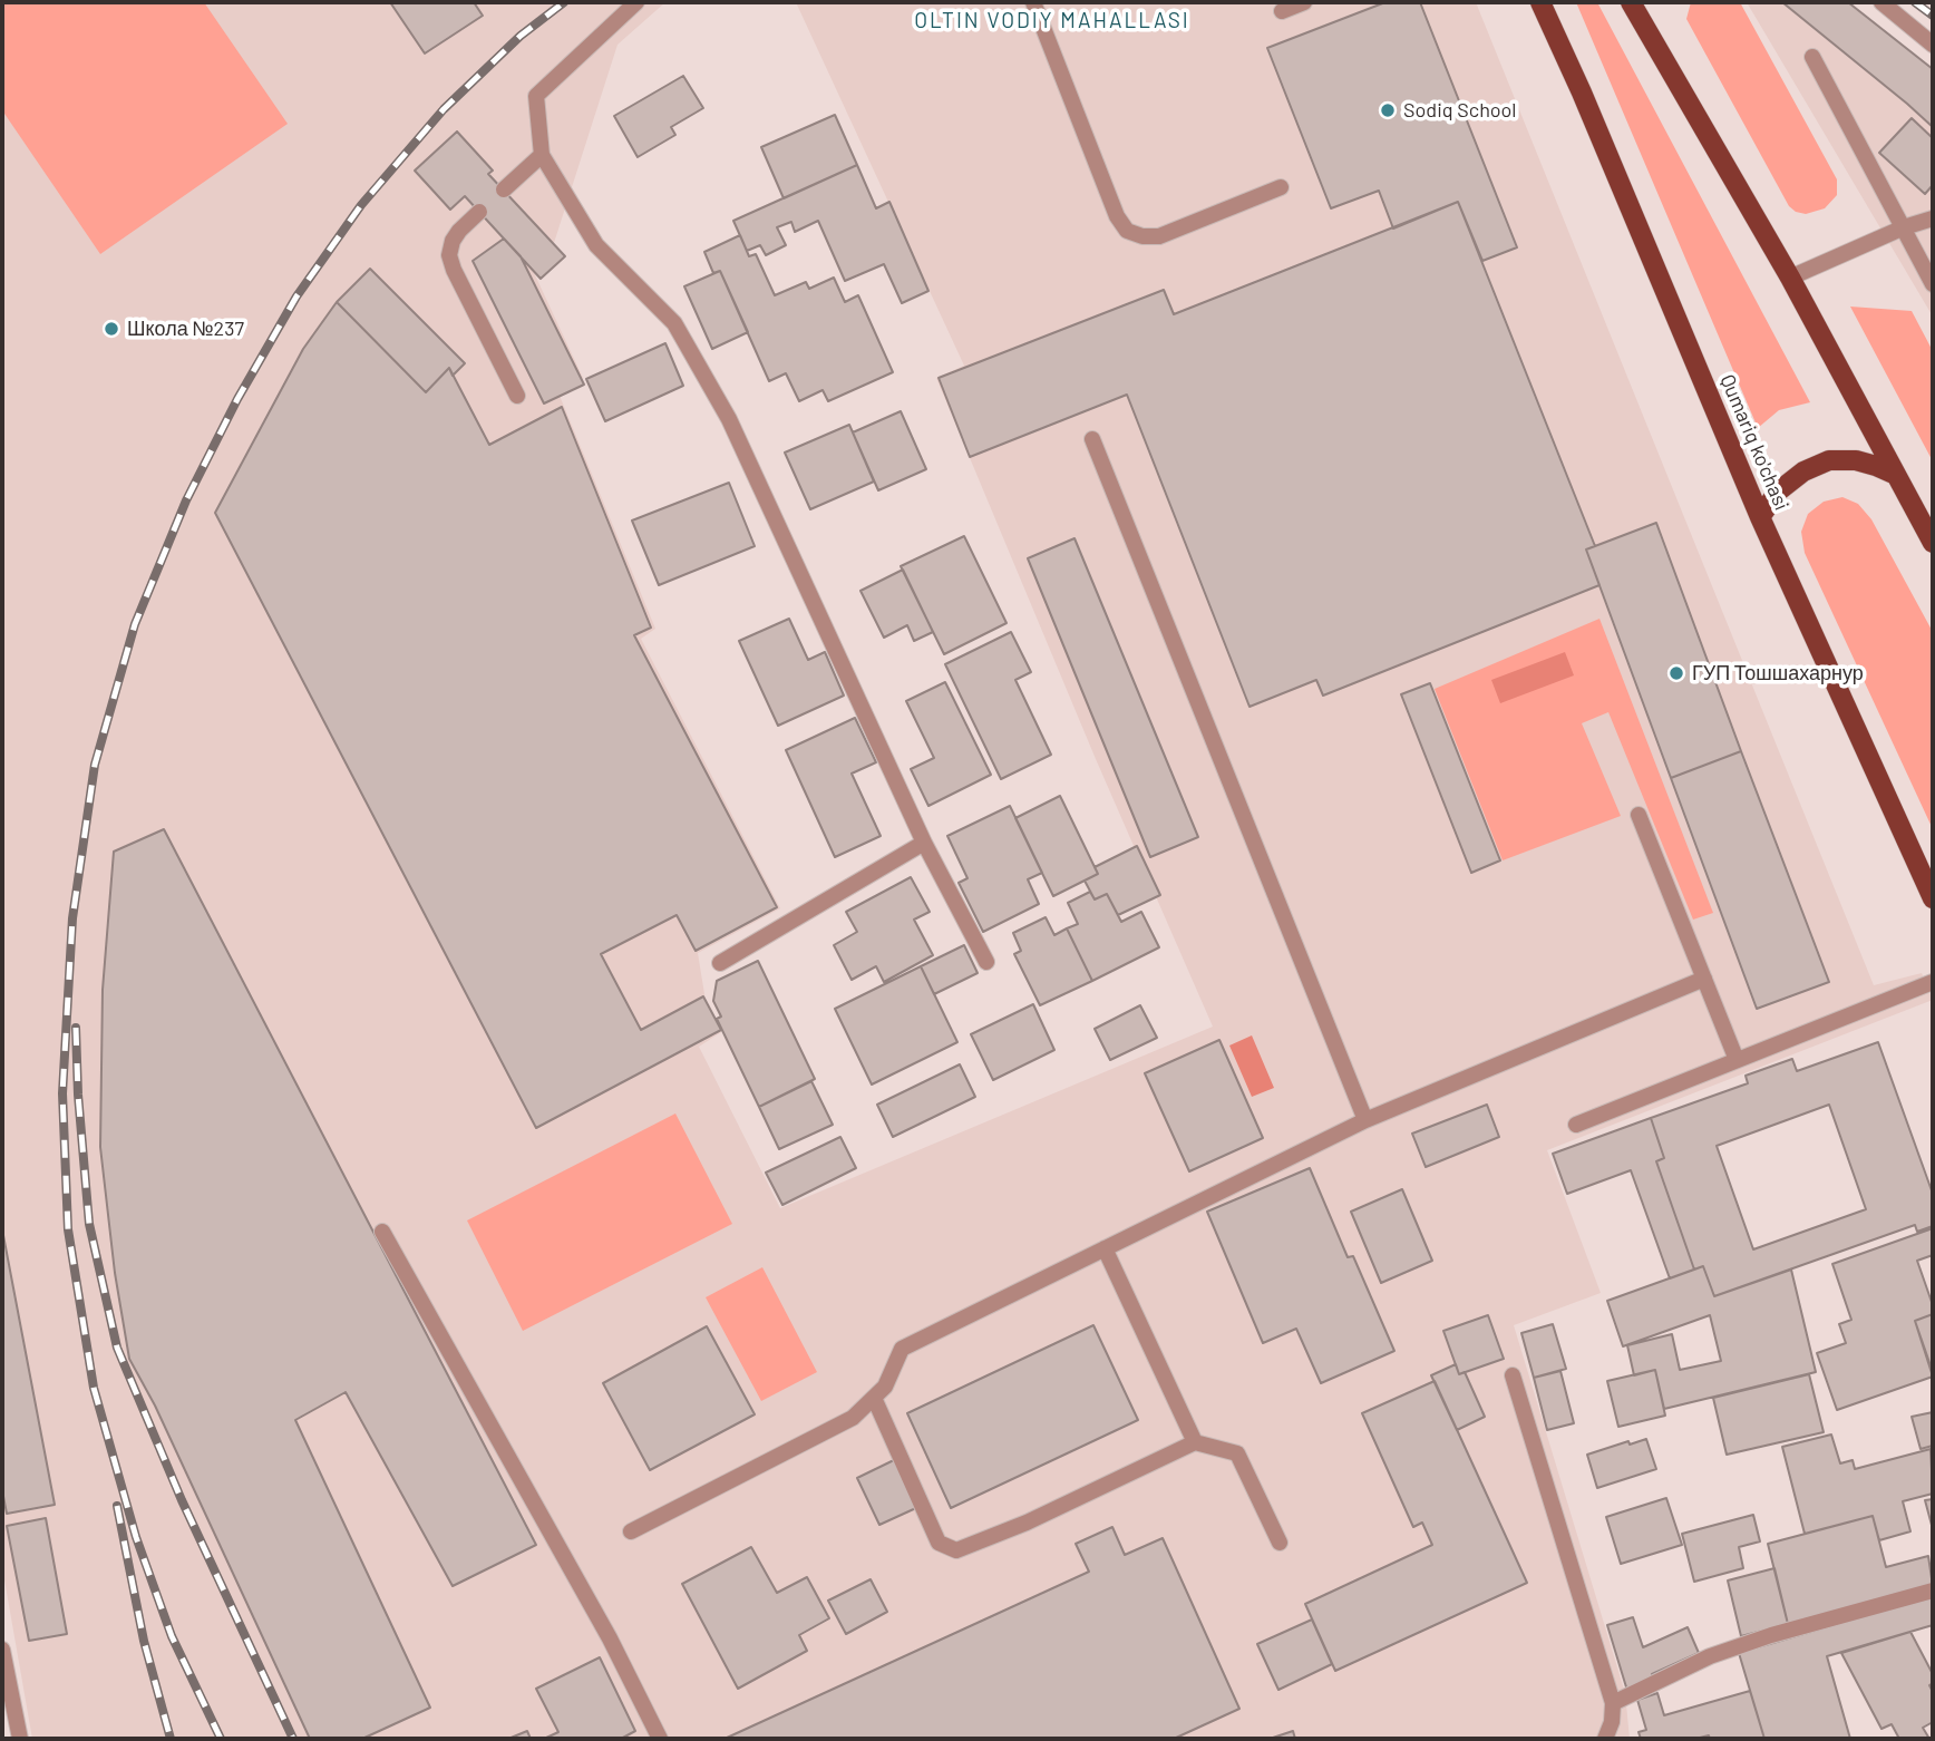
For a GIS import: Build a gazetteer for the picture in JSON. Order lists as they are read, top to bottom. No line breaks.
{"streets":{"main road":["Qumariq ko'chasi"]},"districts":["OLTIN VODIY MAHALLASI"],"places":["Sodiq School","Школа №237","ГУП Тошшахарнур"]}
